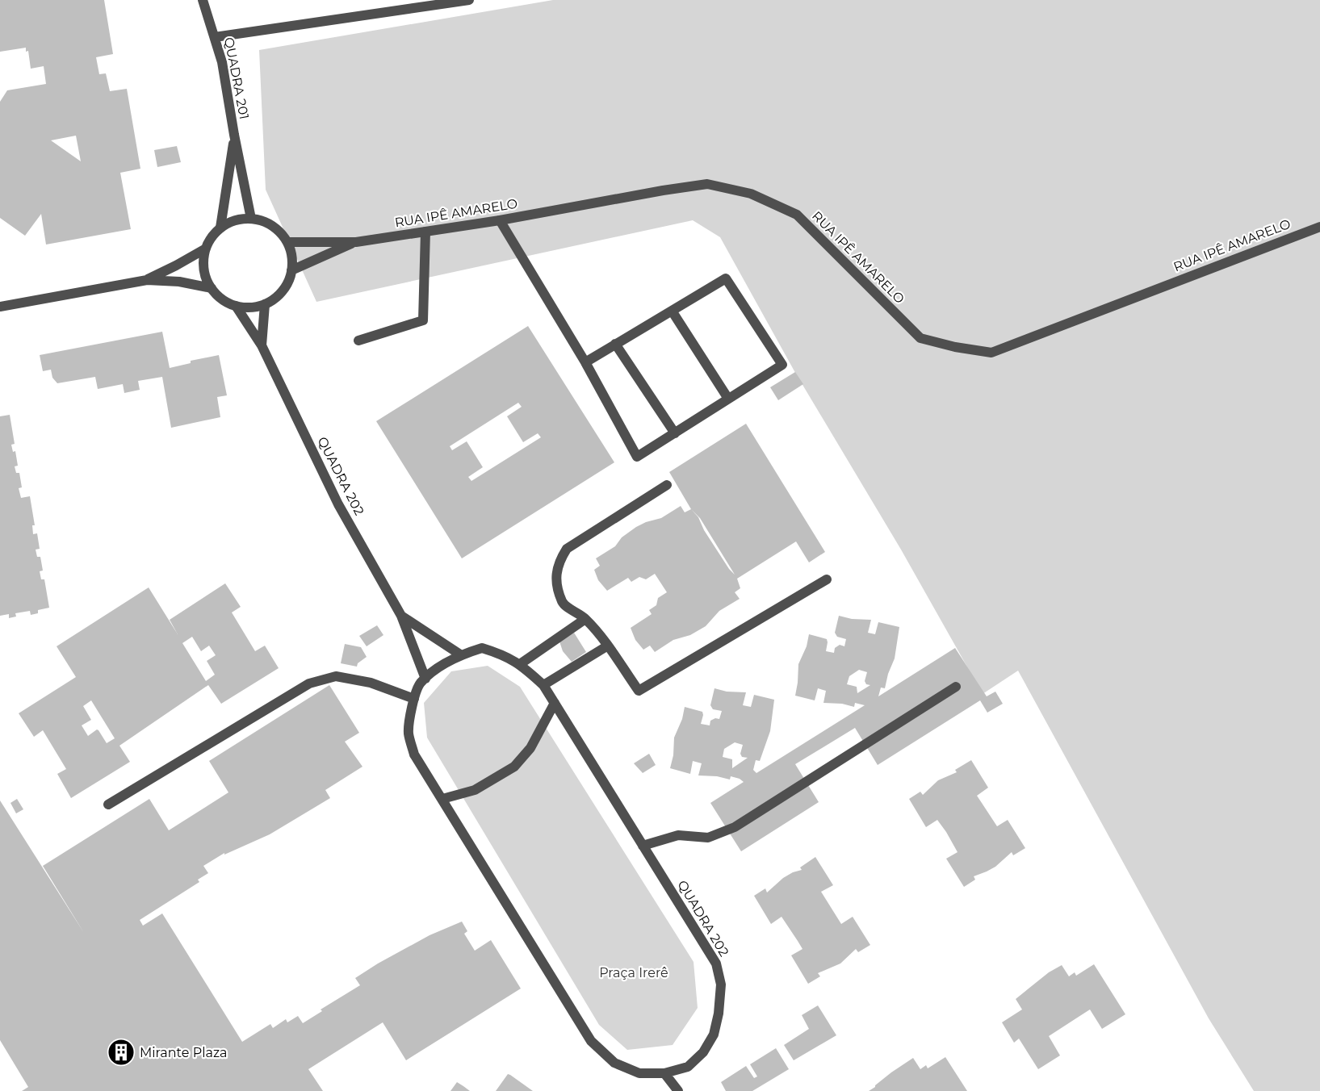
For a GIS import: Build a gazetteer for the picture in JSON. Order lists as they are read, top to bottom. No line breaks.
{"streets":{"street":["QUADRA 201","RUA IPÊ AMARELO","QUADRA 202"]},"crossings":[["QUADRA 201","RUA IPÊ AMARELO"],["QUADRA 201","QUADRA 202"],["RUA IPÊ AMARELO","QUADRA 202"]],"parks":["Praça Irerê"],"places":{"building":["Mirante Plaza"]}}
